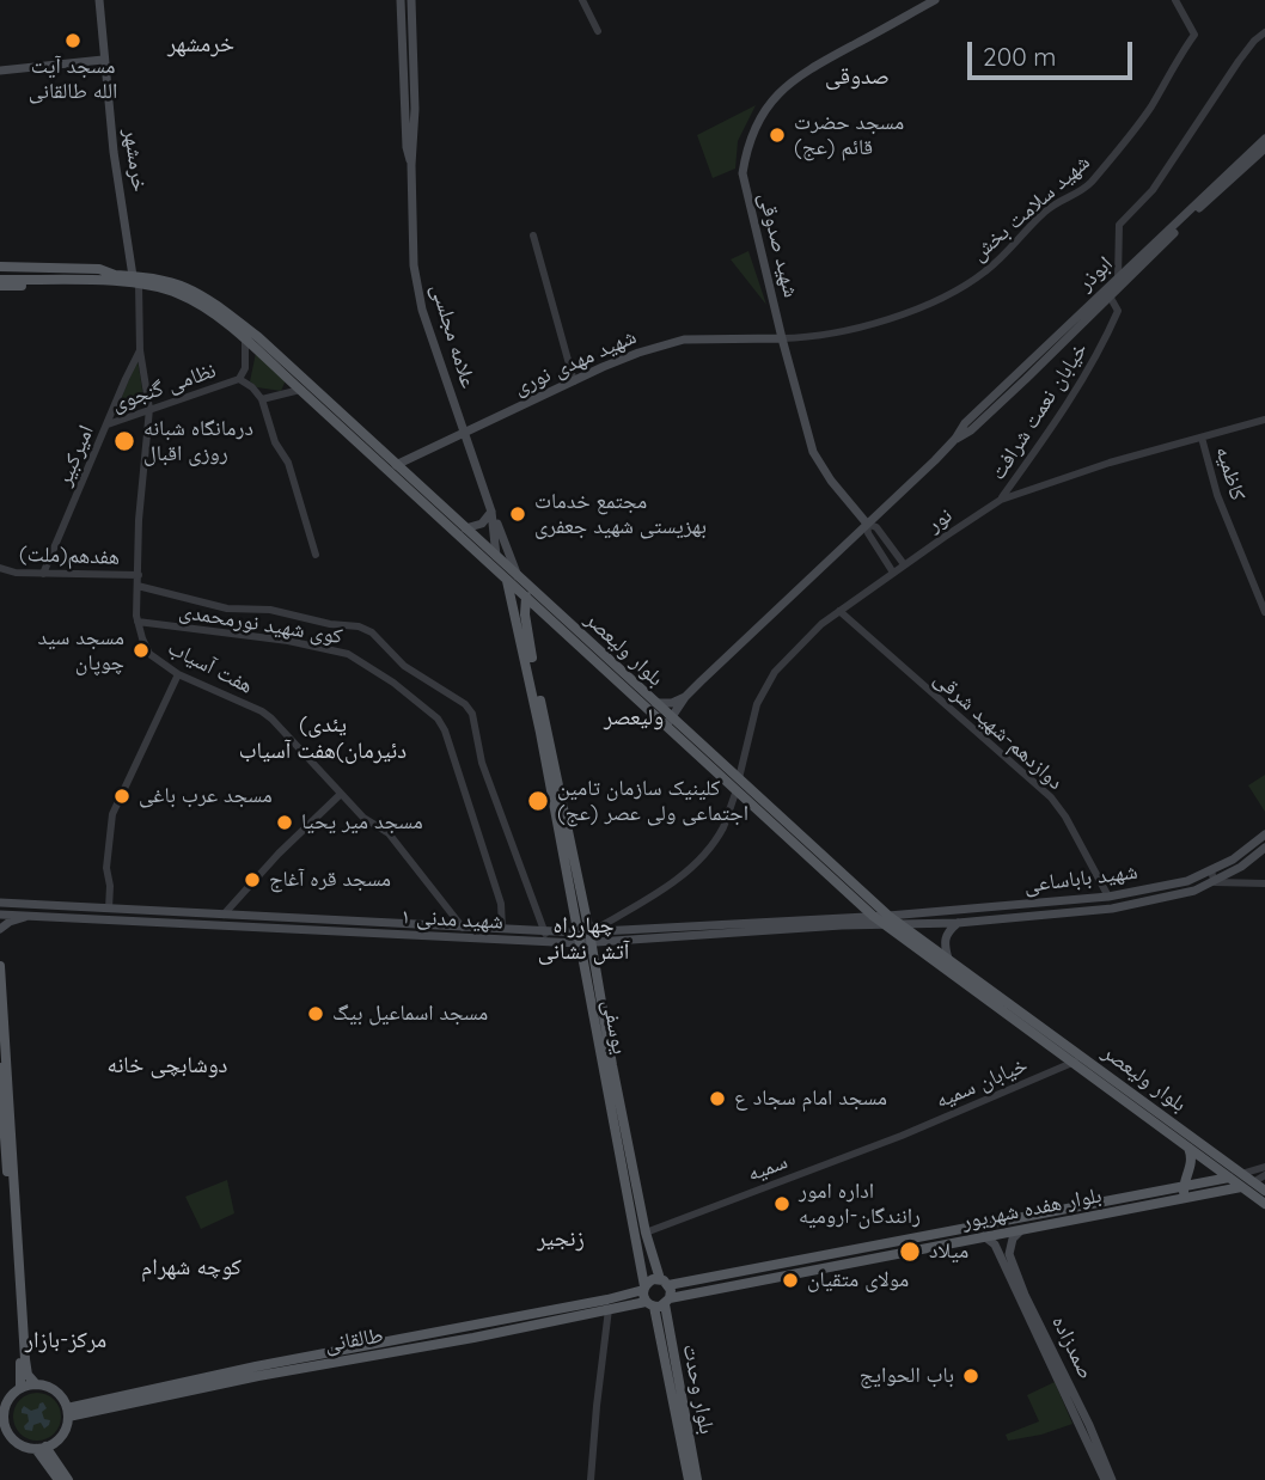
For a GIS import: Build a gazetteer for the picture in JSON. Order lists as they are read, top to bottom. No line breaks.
{"streets":{"main road":["خرمشهر","شهید صدوقی","ابوذر","علامه مجلسی","شهید مهدی نوری","بلوار ولیعصر","شهید باباساعی","شهید مدنی ۱","یوسفی","بلوار هفده شهریور","طالقانی","صمدزاده","بلوار وحدت"],"street":["شهید سلامت بخش","نظامی گنجوی","خیابان نعمت شرافت","امیرکبیر","کاظمیه","نور","هفدهم(ملت)","کوی شهید نورمحمدی","هفت آسیاب","دوازدهم-شهید شرقی","خیابان سمیه","سمیه"]},"crossings":[["خرمشهر","بلوار ولیعصر"],["خرمشهر","هفت آسیاب"],["شهید سلامت بخش","شهید صدوقی"],["شهید سلامت بخش","شهید مهدی نوری"],["شهید صدوقی","ابوذر"],["شهید صدوقی","شهید مهدی نوری"],["ابوذر","خیابان نعمت شرافت"],["ابوذر","بلوار ولیعصر"],["علامه مجلسی","شهید مهدی نوری"],["شهید مهدی نوری","بلوار ولیعصر"],["نظامی گنجوی","امیرکبیر"],["نظامی گنجوی","بلوار ولیعصر"],["نظامی گنجوی","هفت آسیاب"],["خیابان نعمت شرافت","نور"],["امیرکبیر","هفدهم(ملت)"],["امیرکبیر","هفت آسیاب"],["کاظمیه","نور"],["نور","بلوار ولیعصر"],["نور","دوازدهم-شهید شرقی"],["هفدهم(ملت)","هفت آسیاب"],["کوی شهید نورمحمدی","هفت آسیاب"],["کوی شهید نورمحمدی","شهید مدنی ۱"],["بلوار ولیعصر","هفت آسیاب"],["بلوار ولیعصر","شهید باباساعی"],["بلوار ولیعصر","شهید مدنی ۱"],["بلوار ولیعصر","یوسفی"],["بلوار ولیعصر","خیابان سمیه"],["بلوار ولیعصر","بلوار هفده شهریور"],["هفت آسیاب","شهید مدنی ۱"],["دوازدهم-شهید شرقی","شهید باباساعی"],["شهید باباساعی","شهید مدنی ۱"],["شهید مدنی ۱","یوسفی"],["یوسفی","سمیه"],["یوسفی","بلوار هفده شهریور"],["یوسفی","طالقانی"],["یوسفی","بلوار وحدت"],["خیابان سمیه","سمیه"],["بلوار هفده شهریور","طالقانی"],["بلوار هفده شهریور","صمدزاده"],["بلوار هفده شهریور","بلوار وحدت"],["طالقانی","بلوار وحدت"]],"districts":["خرمشهر","صدوقی","ولیعصر","(یئدی دئیرمان)هفت آسیاب","چهارراه آتش نشانی","دوشابچی خانه","زنجیر","کوچه شهرام","مرکز-بازار"],"places":["مسجد آیت الله طالقانی","مسجد حضرت قائم (عج)","درمانگاه شبانه روزی اقبال","مجتمع خدمات بهزیستی شهید جعفری","مسجد سید چوپان","مسجد عرب باغی","کلینیک سازمان تامین اجتماعی ولی عصر (عج)","مسجد میر یحیا","مسجد قره آغاج","مسجد اسماعیل بیگ","مسجد امام سجاد ع","اداره امور رانندگان-ارومیه","میلاد","مولای متقیان","باب الحوایج"],"scale_bar":"200 m"}
